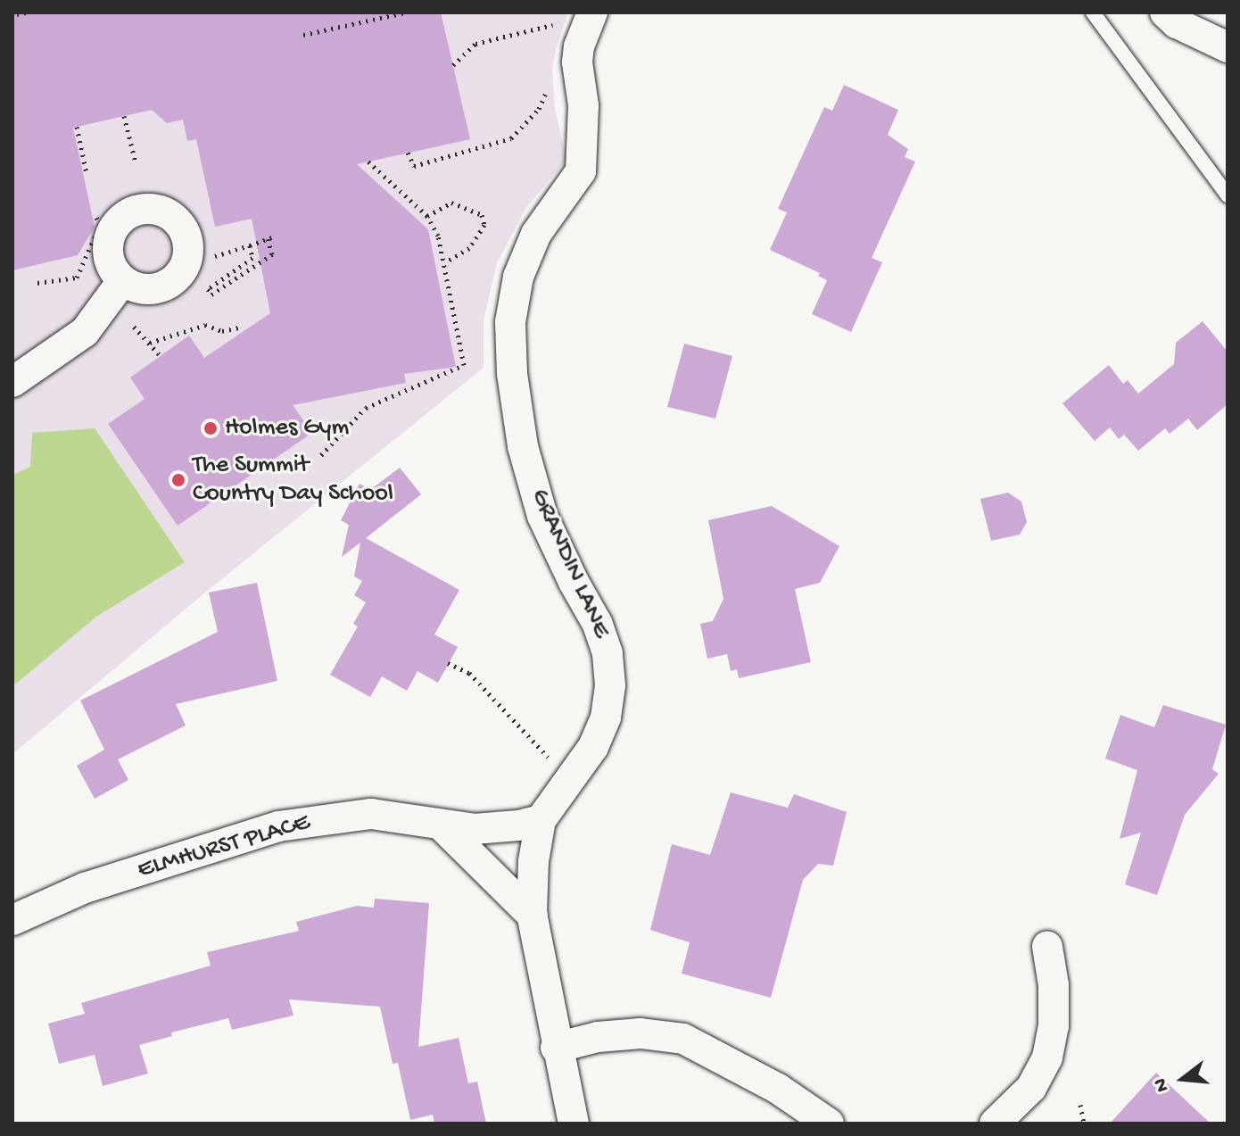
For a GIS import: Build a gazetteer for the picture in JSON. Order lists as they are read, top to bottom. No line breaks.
{"streets":{"street":["GRANDIN LANE","ELMHURST PLACE"]},"crossings":[["GRANDIN LANE","ELMHURST PLACE"]],"places":["Holmes Gym","The Summit Country Day School"],"north":"left"}
